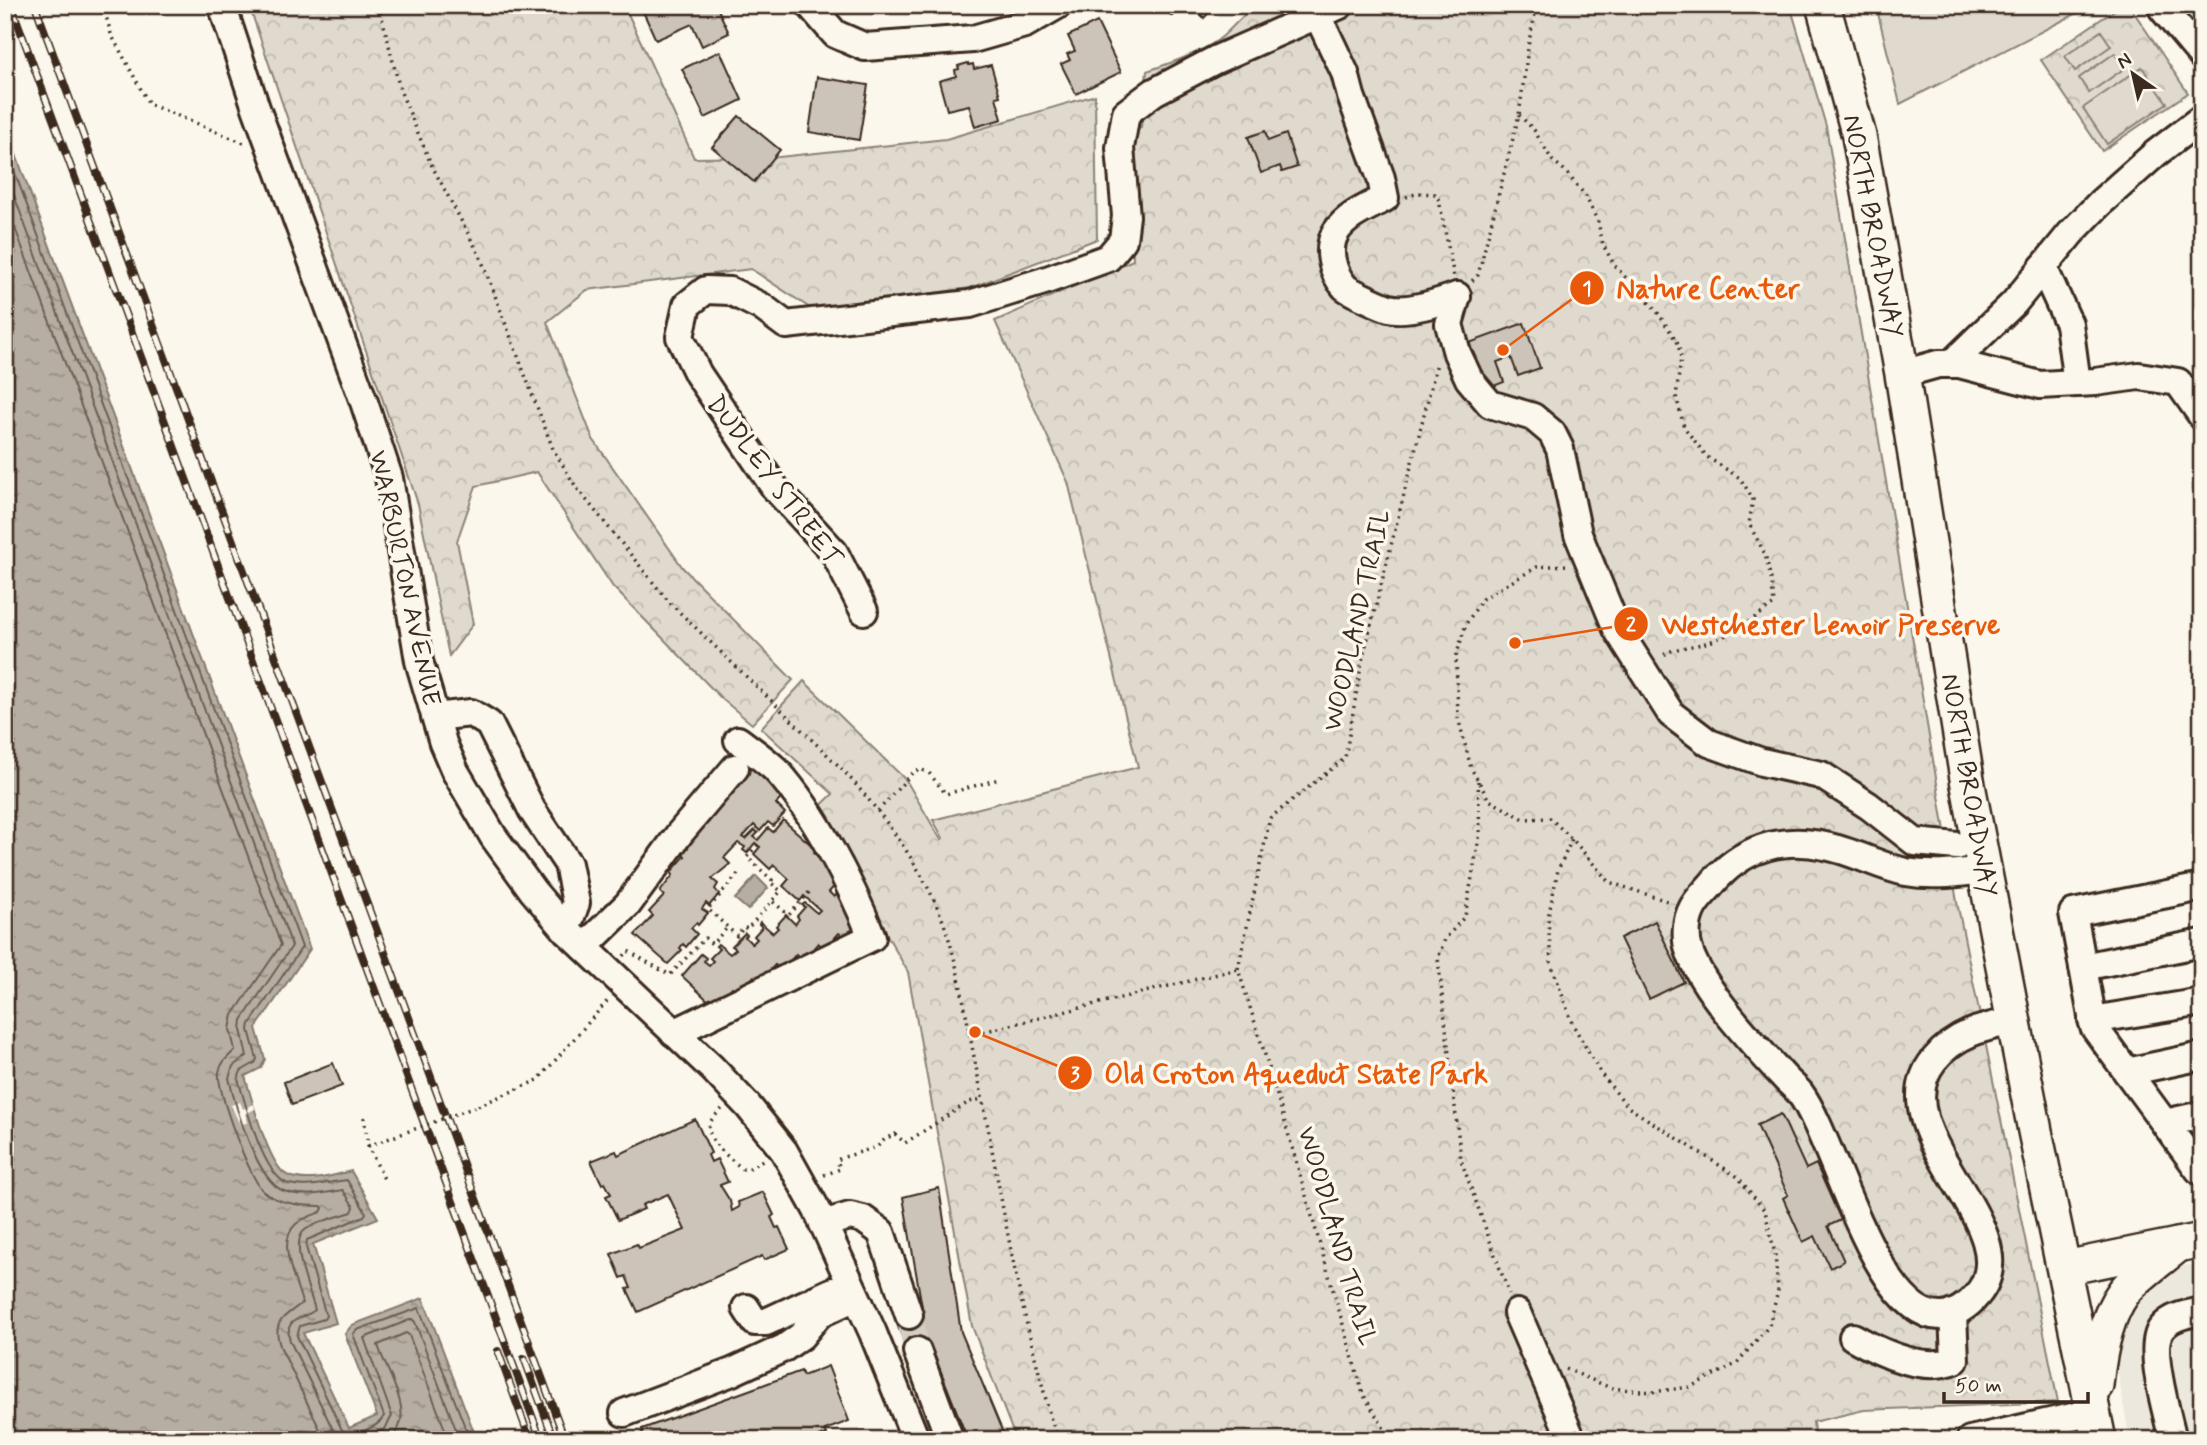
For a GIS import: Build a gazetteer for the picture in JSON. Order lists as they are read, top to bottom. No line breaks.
{"streets":{"main road":["NORTH BROADWAY"],"street":["DUDLEY STREET","WARBURTON AVENUE"],"path":["WOODLAND TRAIL"]},"places":["Nature Center","Westchester Lenoir Preserve","Old Croton Aqueduct State Park"],"scale_bar":"50 m","north":"top left"}
